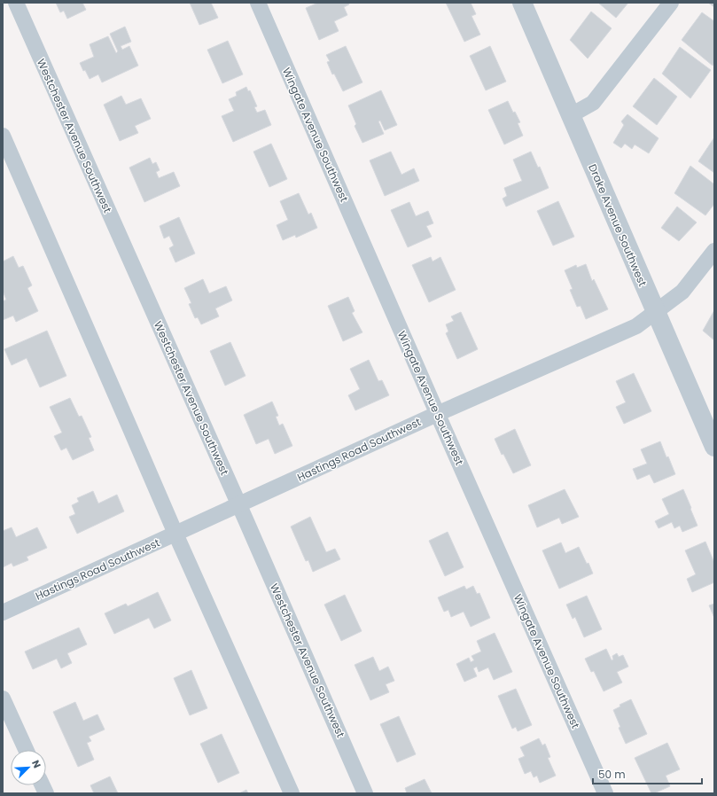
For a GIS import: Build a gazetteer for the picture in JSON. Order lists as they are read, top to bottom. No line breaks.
{"streets":{"street":["Wingate Avenue Southwest","Westchester Avenue Southwest","Drake Avenue Southwest","Hastings Road Southwest"]},"crossings":[["Wingate Avenue Southwest","Hastings Road Southwest"],["Westchester Avenue Southwest","Hastings Road Southwest"],["Drake Avenue Southwest","Hastings Road Southwest"]],"scale_bar":"50 m","north":"top right"}
